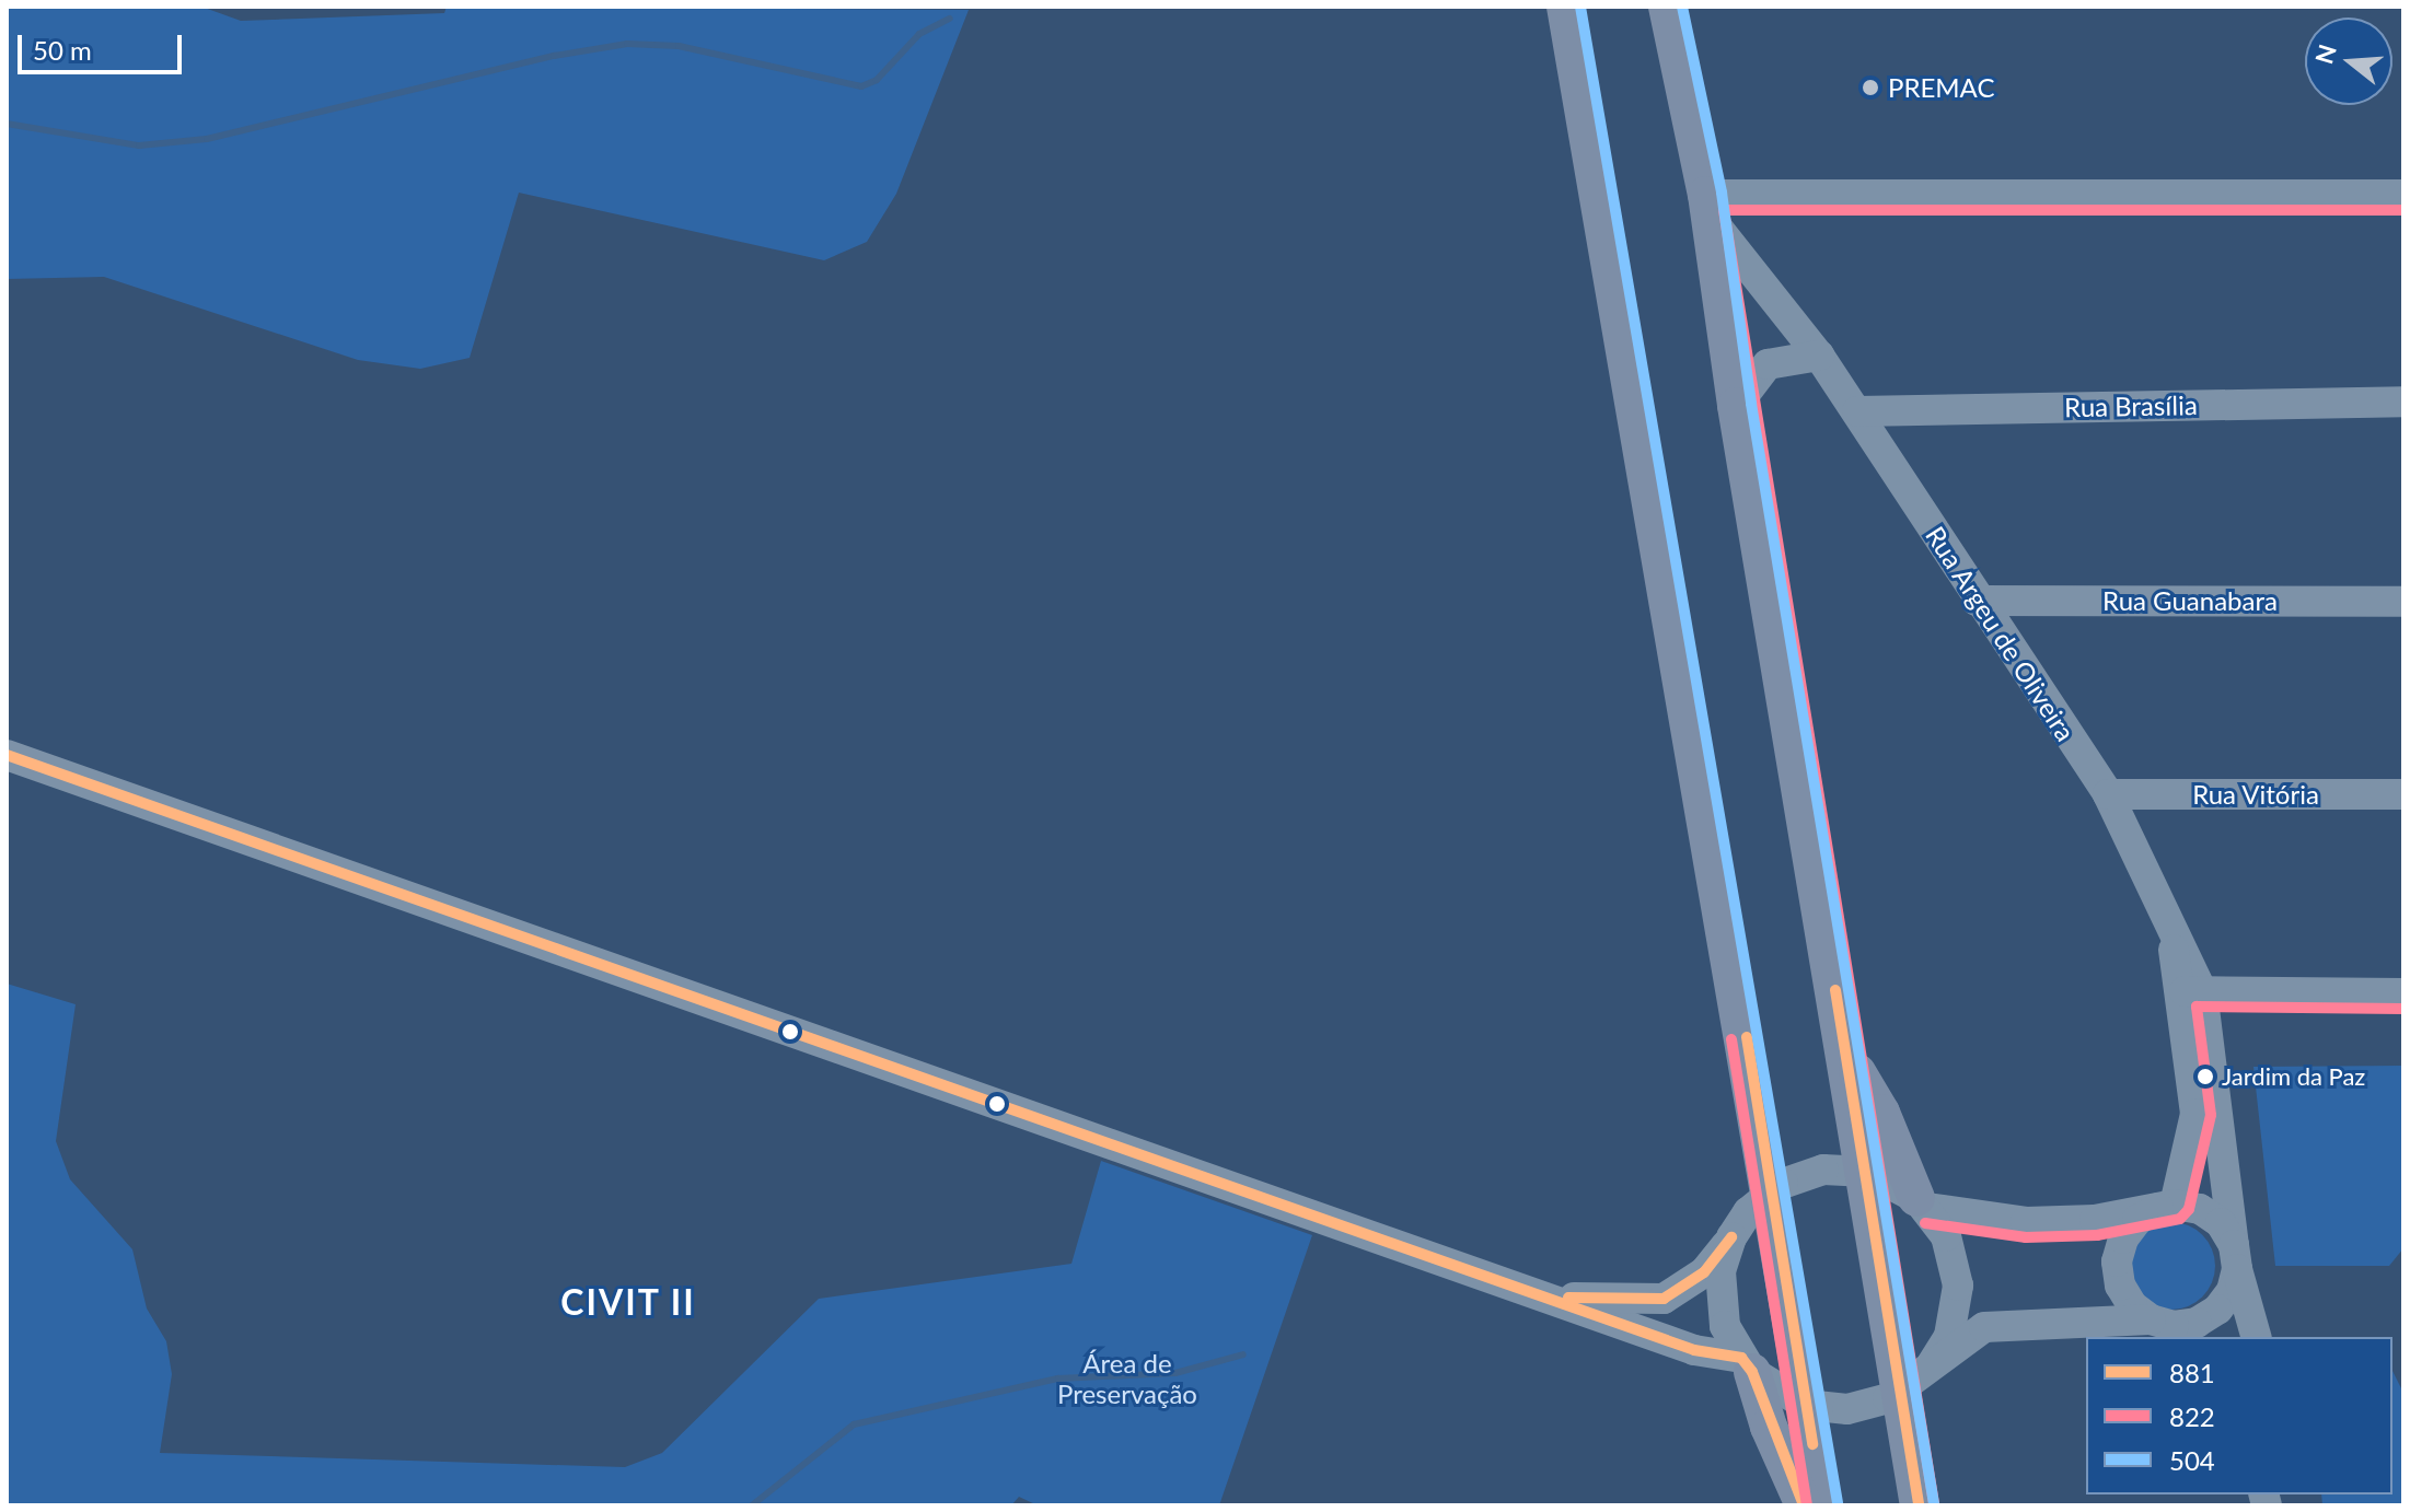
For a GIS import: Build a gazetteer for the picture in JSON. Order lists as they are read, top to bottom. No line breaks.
{"streets":{"street":["Rua Brasília","Rua Guanabara","Rua Argeu de Oliveira","Rua Vitória"]},"crossings":[["Rua Brasília","Rua Argeu de Oliveira"],["Rua Guanabara","Rua Argeu de Oliveira"],["Rua Argeu de Oliveira","Rua Vitória"]],"districts":["CIVIT II"],"parks":["Área de Preservação"],"places":["PREMAC","Jardim da Paz"],"lines":["transit line 504","transit line 822","transit line 881"],"legend":["881","822","504"],"scale_bar":"50 m","north":"left"}
